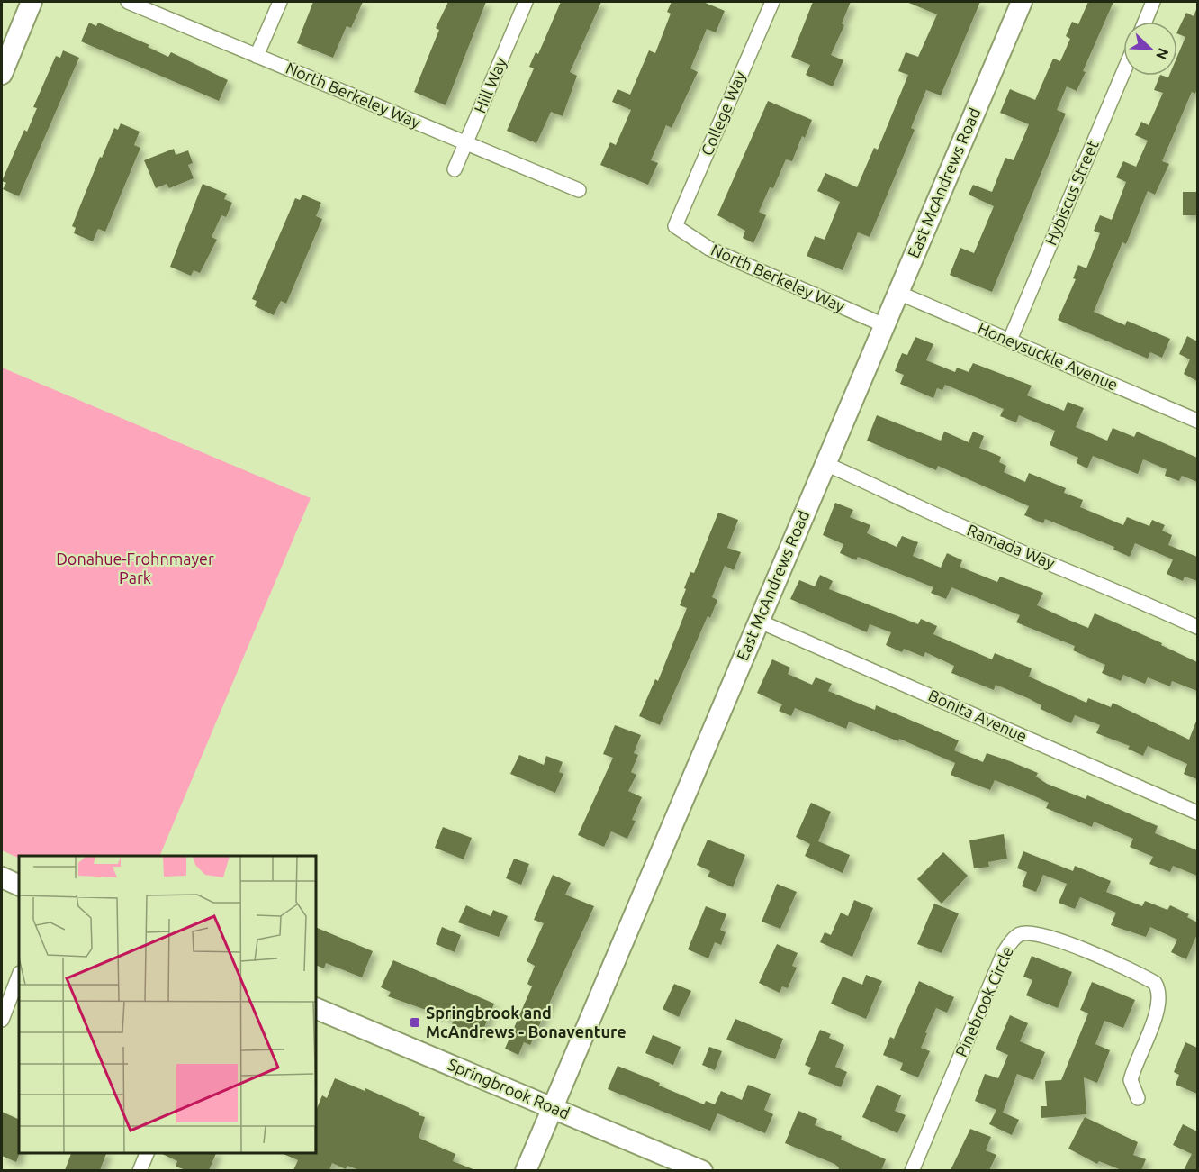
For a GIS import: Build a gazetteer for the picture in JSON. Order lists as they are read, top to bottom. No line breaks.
{"streets":{"main road":["East McAndrews Road","Springbrook Road"],"street":["Hill Way","North Berkeley Way","College Way","Hybiscus Street","Honeysuckle Avenue","Ramada Way","Bonita Avenue","Pinebrook Circle"]},"crossings":[["Hill Way","North Berkeley Way"],["North Berkeley Way","College Way"],["North Berkeley Way","East McAndrews Road"],["East McAndrews Road","Honeysuckle Avenue"],["East McAndrews Road","Ramada Way"],["East McAndrews Road","Bonita Avenue"],["East McAndrews Road","Springbrook Road"],["Hybiscus Street","Honeysuckle Avenue"]],"parks":["Donahue-Frohnmayer Park"],"places":{"transit":["Springbrook and McAndrews - Bonaventure"]},"north":"bottom right"}
